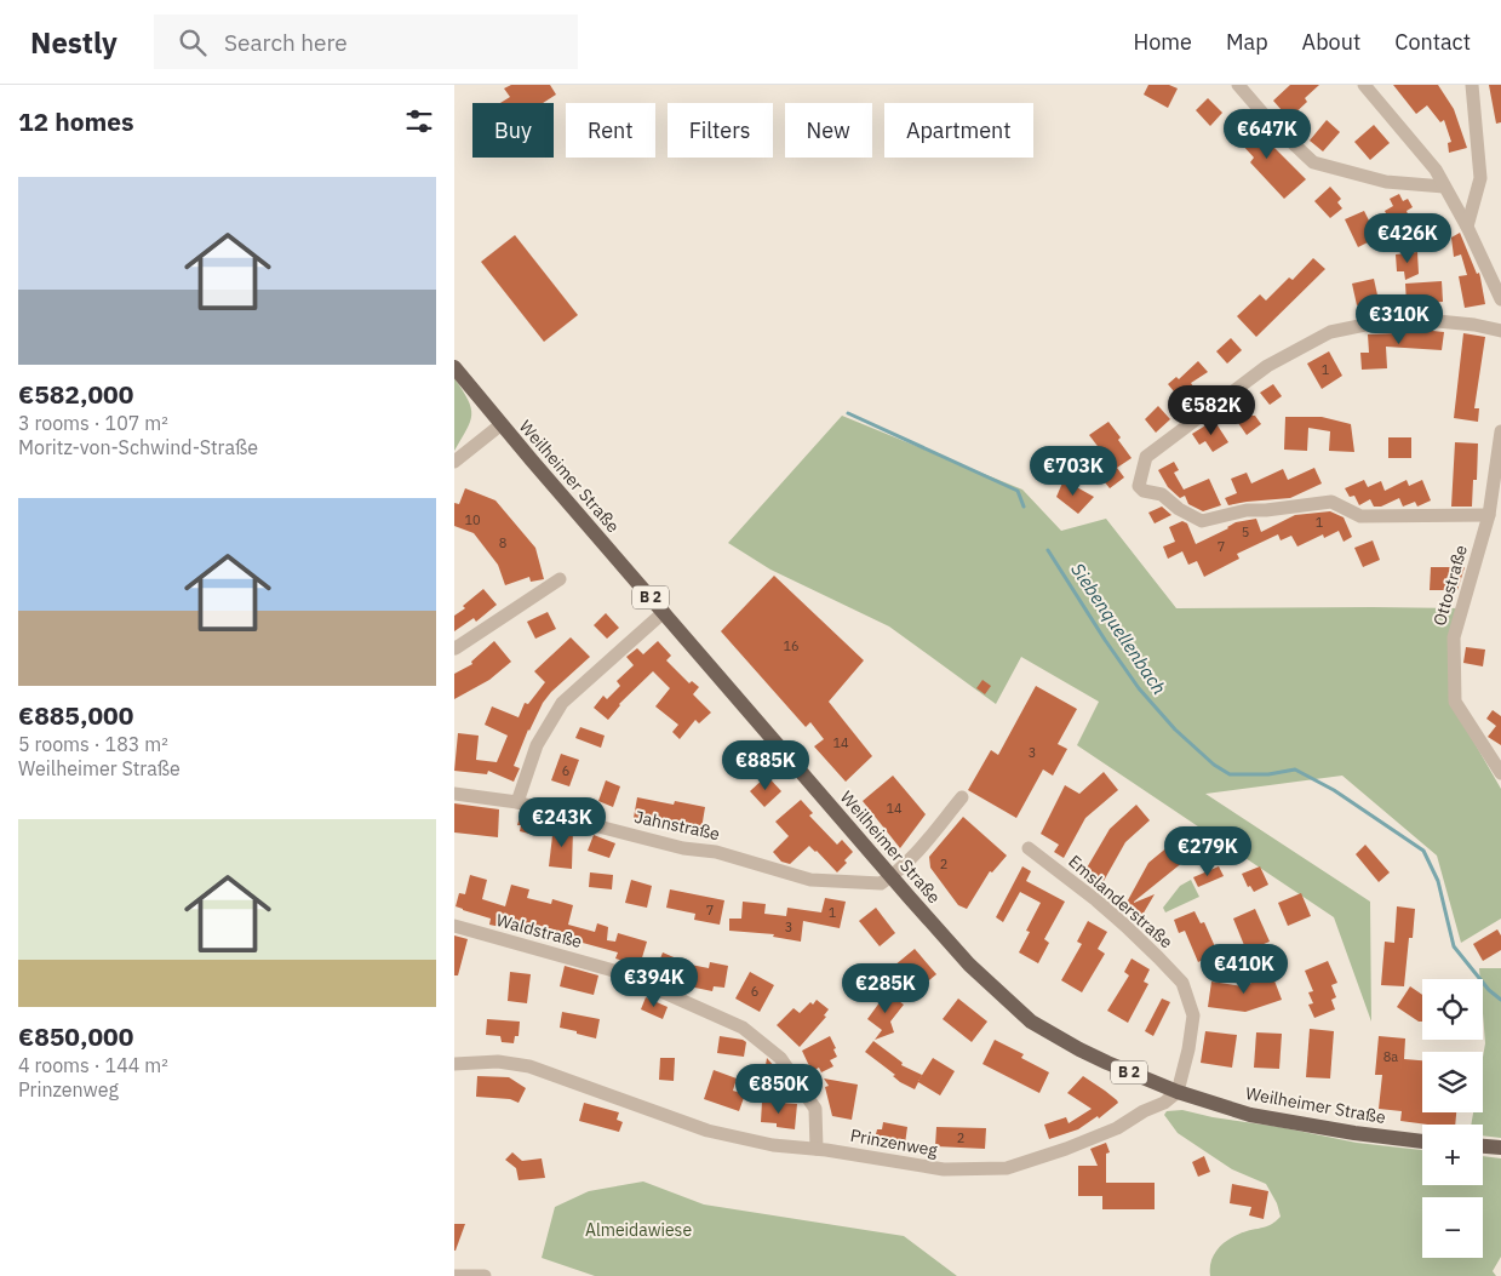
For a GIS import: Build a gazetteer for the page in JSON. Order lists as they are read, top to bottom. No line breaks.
{"streets":{"main road":["Weilheimer Straße","B 2"],"street":["Ottostraße","Jahnstraße","Emslanderstraße","Waldstraße","Prinzenweg"]},"crossings":[["Weilheimer Straße","Jahnstraße"],["Weilheimer Straße","Emslanderstraße"],["Weilheimer Straße","Prinzenweg"],["Emslanderstraße","Prinzenweg"],["Waldstraße","Prinzenweg"]],"water":["Siebenquellenbach"],"parks":["Almeidawiese"],"house_numbers":["1","10","1","5","8","7","16","14","3","6","14","2","7","1","3","6","8a","2"],"page":{"header":"Nestly","search":"Search here","nav":["Home","Map","About","Contact"],"heading":"12 homes","chip":["Buy","Rent","Filters","New","Apartment"],"price":["€647K","€426K","€310K","€582K","€703K","€885K","€243K","€279K","€410K","€394K","€285K","€850K"],"list":[{"name":"€582,000","note":"3 rooms · 107 m² · Moritz-von-Schwind-Straße"},{"name":"€885,000","note":"5 rooms · 183 m² · Weilheimer Straße"},{"name":"€850,000","note":"4 rooms · 144 m² · Prinzenweg"}],"map_buttons":["+","−"]}}
